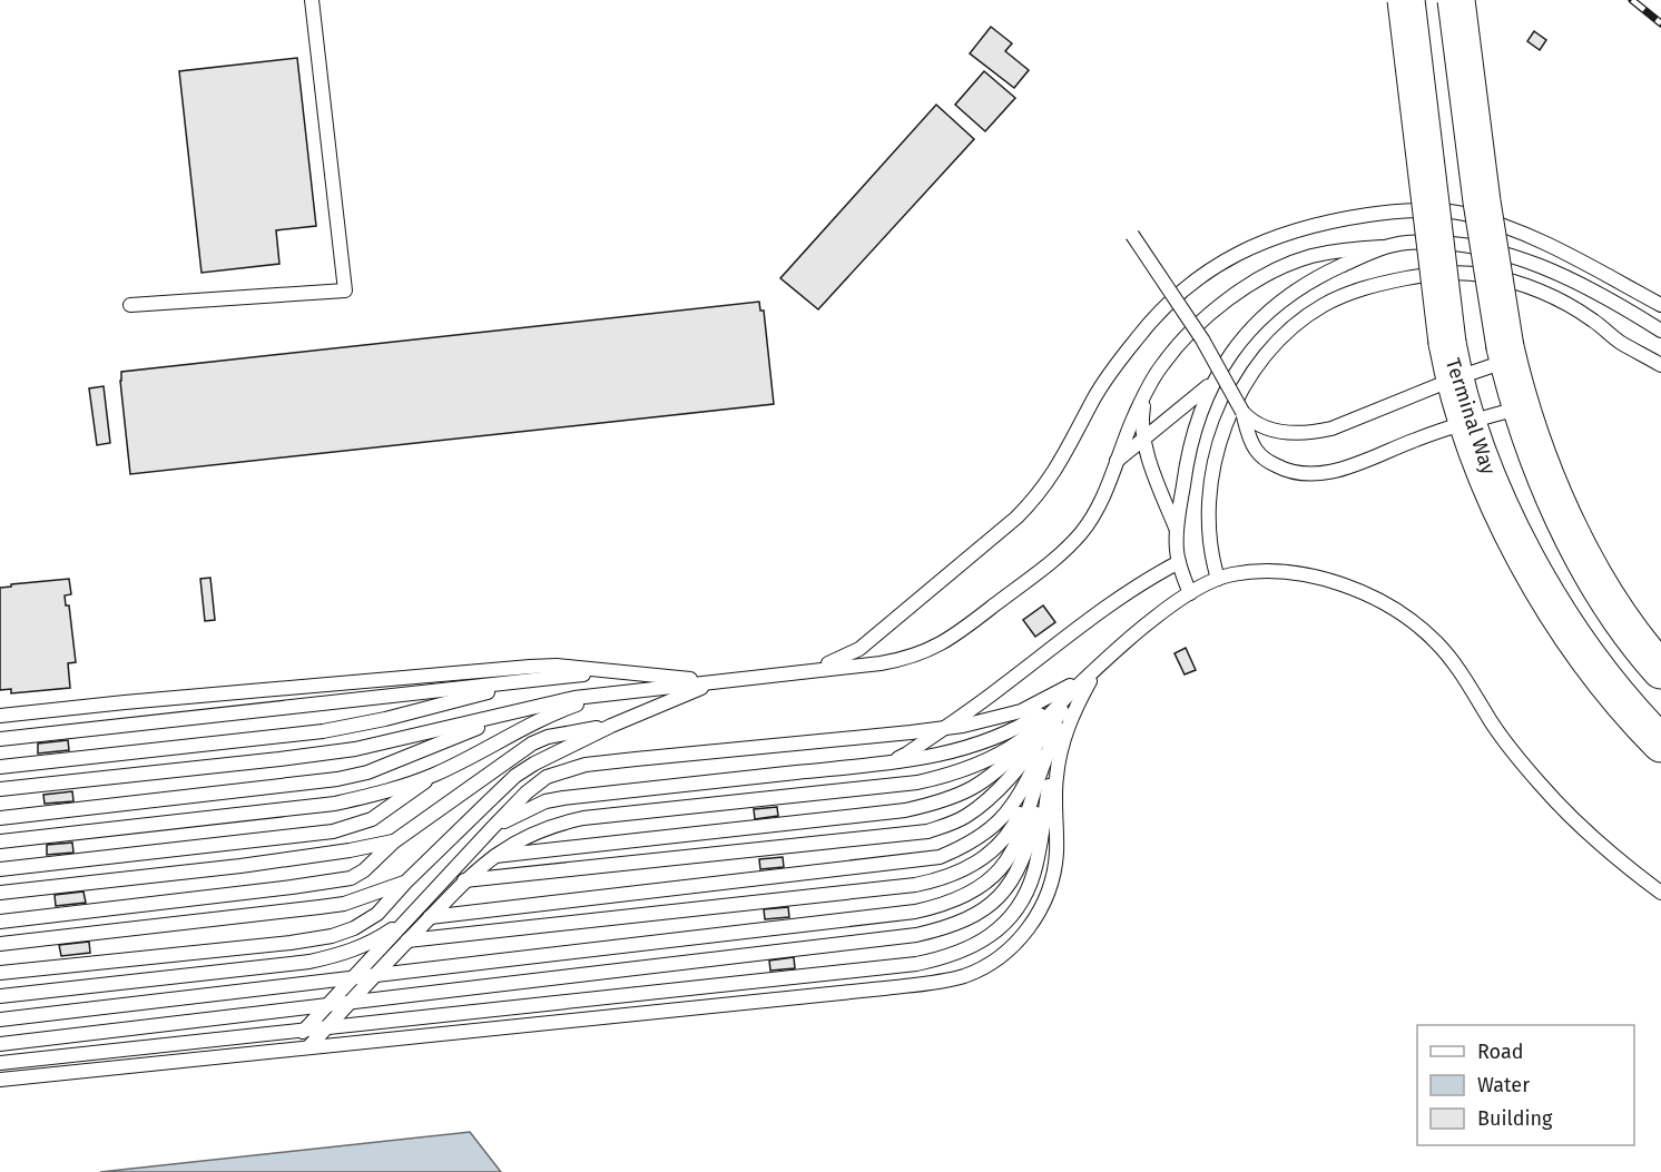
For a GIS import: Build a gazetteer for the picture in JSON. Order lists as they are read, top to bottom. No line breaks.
{"streets":{"main road":["Terminal Way"]},"legend":["Road","Water","Building"]}
